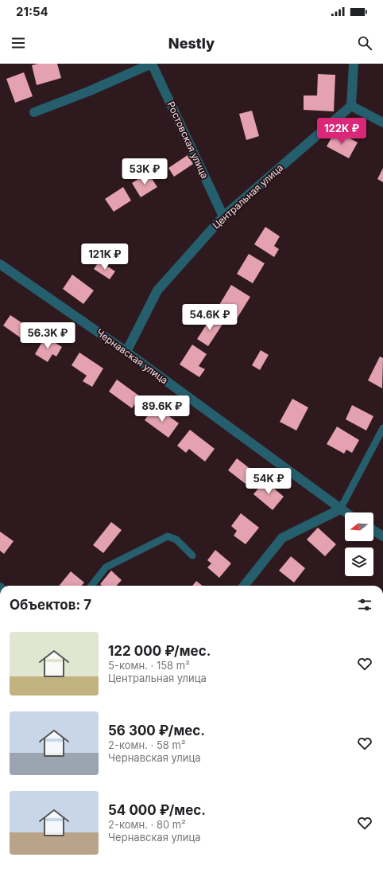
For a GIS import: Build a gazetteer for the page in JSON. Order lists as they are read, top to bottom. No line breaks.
{"streets":{"street":["Ростовская улица","Центральная улица","Чернавская улица"]},"crossings":[["Ростовская улица","Центральная улица"],["Центральная улица","Чернавская улица"]],"north":"left","page":{"status":"21:54","header":"Nestly","price":["122K ₽","53K ₽","121K ₽","54.6K ₽","56.3K ₽","89.6K ₽","54K ₽"],"heading":"Объектов: 7","list":[{"name":"122 000 ₽/мес.","note":"5-комн. · 158 m² · Центральная улица"},{"name":"56 300 ₽/мес.","note":"2-комн. · 58 m² · Чернавская улица"},{"name":"54 000 ₽/мес.","note":"2-комн. · 80 m² · Чернавская улица"}]}}
